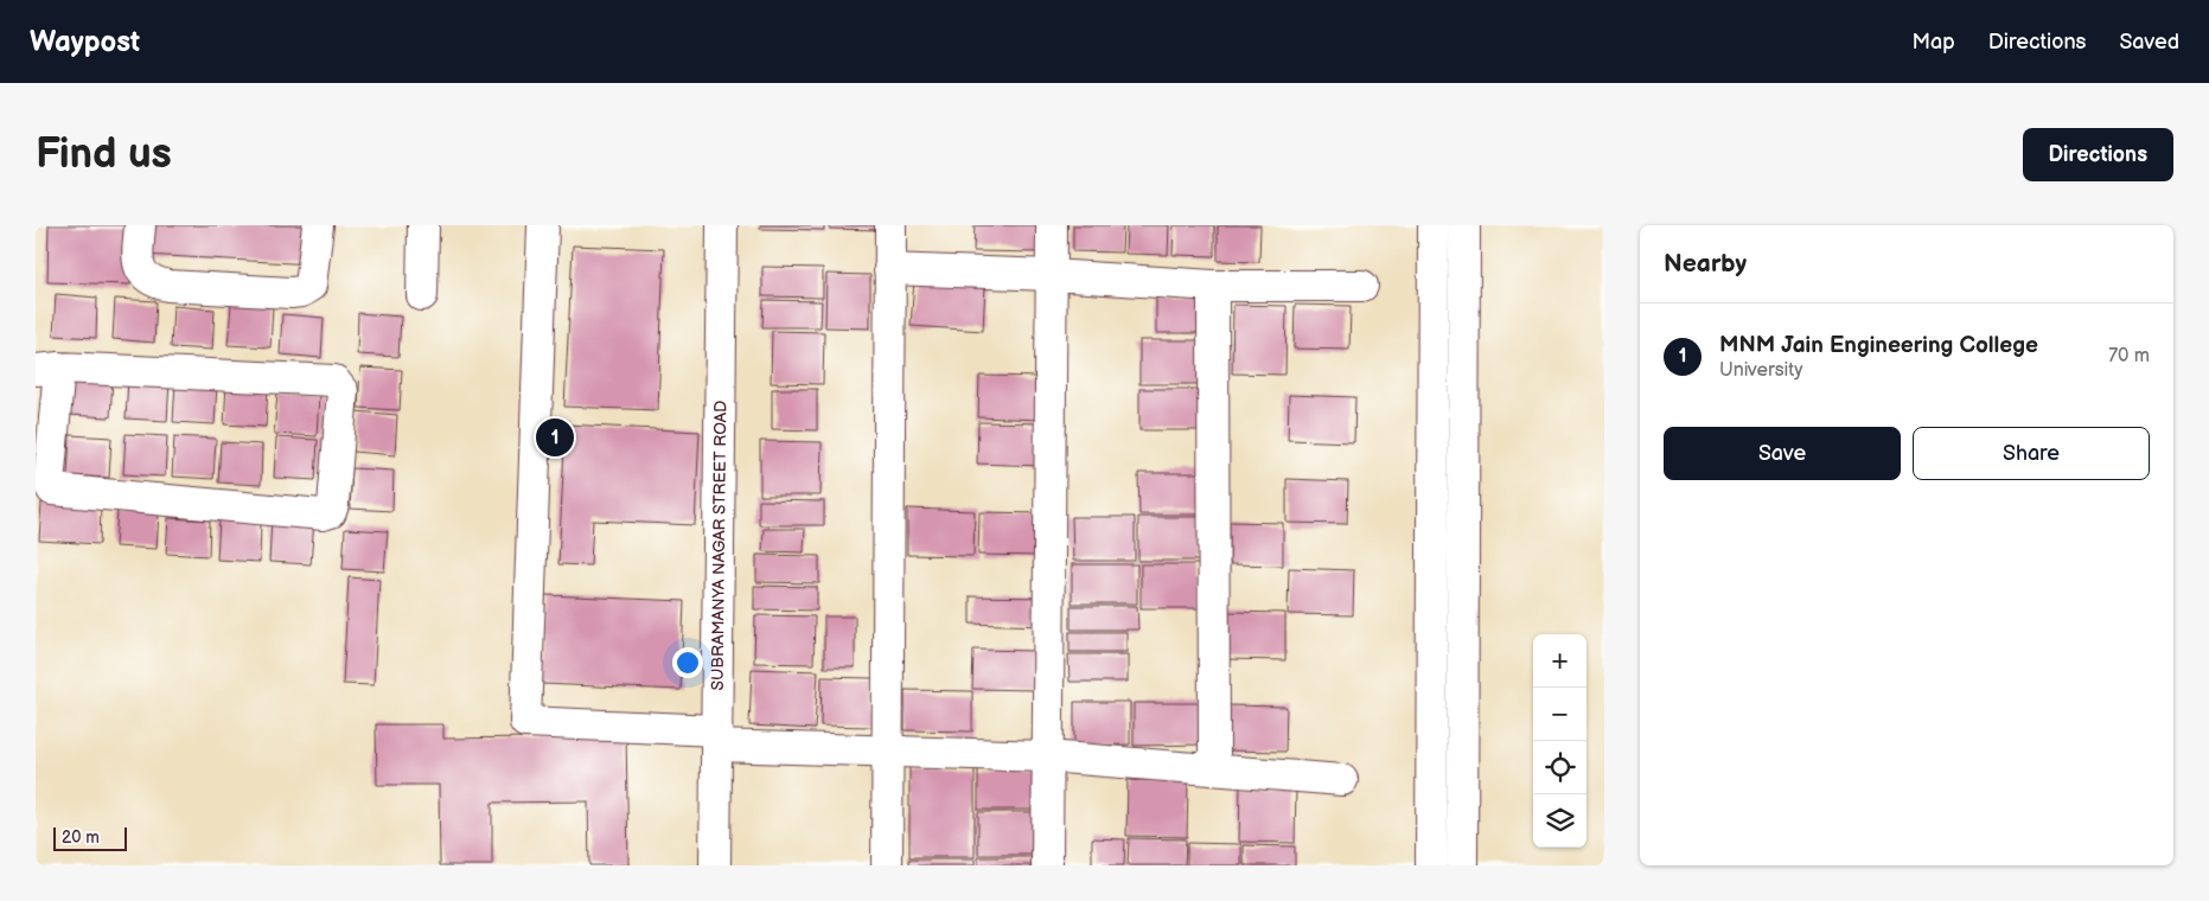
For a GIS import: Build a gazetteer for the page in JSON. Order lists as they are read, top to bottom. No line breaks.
{"streets":{"street":["SUBRAMANYA NAGAR STREET ROAD"]},"scale_bar":"20 m","page":{"header":"Waypost","nav":["Map","Directions","Saved"],"buttons":["Directions",["Save","Share"]],"title":"Find us","heading":"Nearby","list":[{"mark":"1","name":"MNM Jain Engineering College","note":"University","value":"70 m"}],"pins":"1","map_buttons":["+","−"],"scale":"20 m"}}
